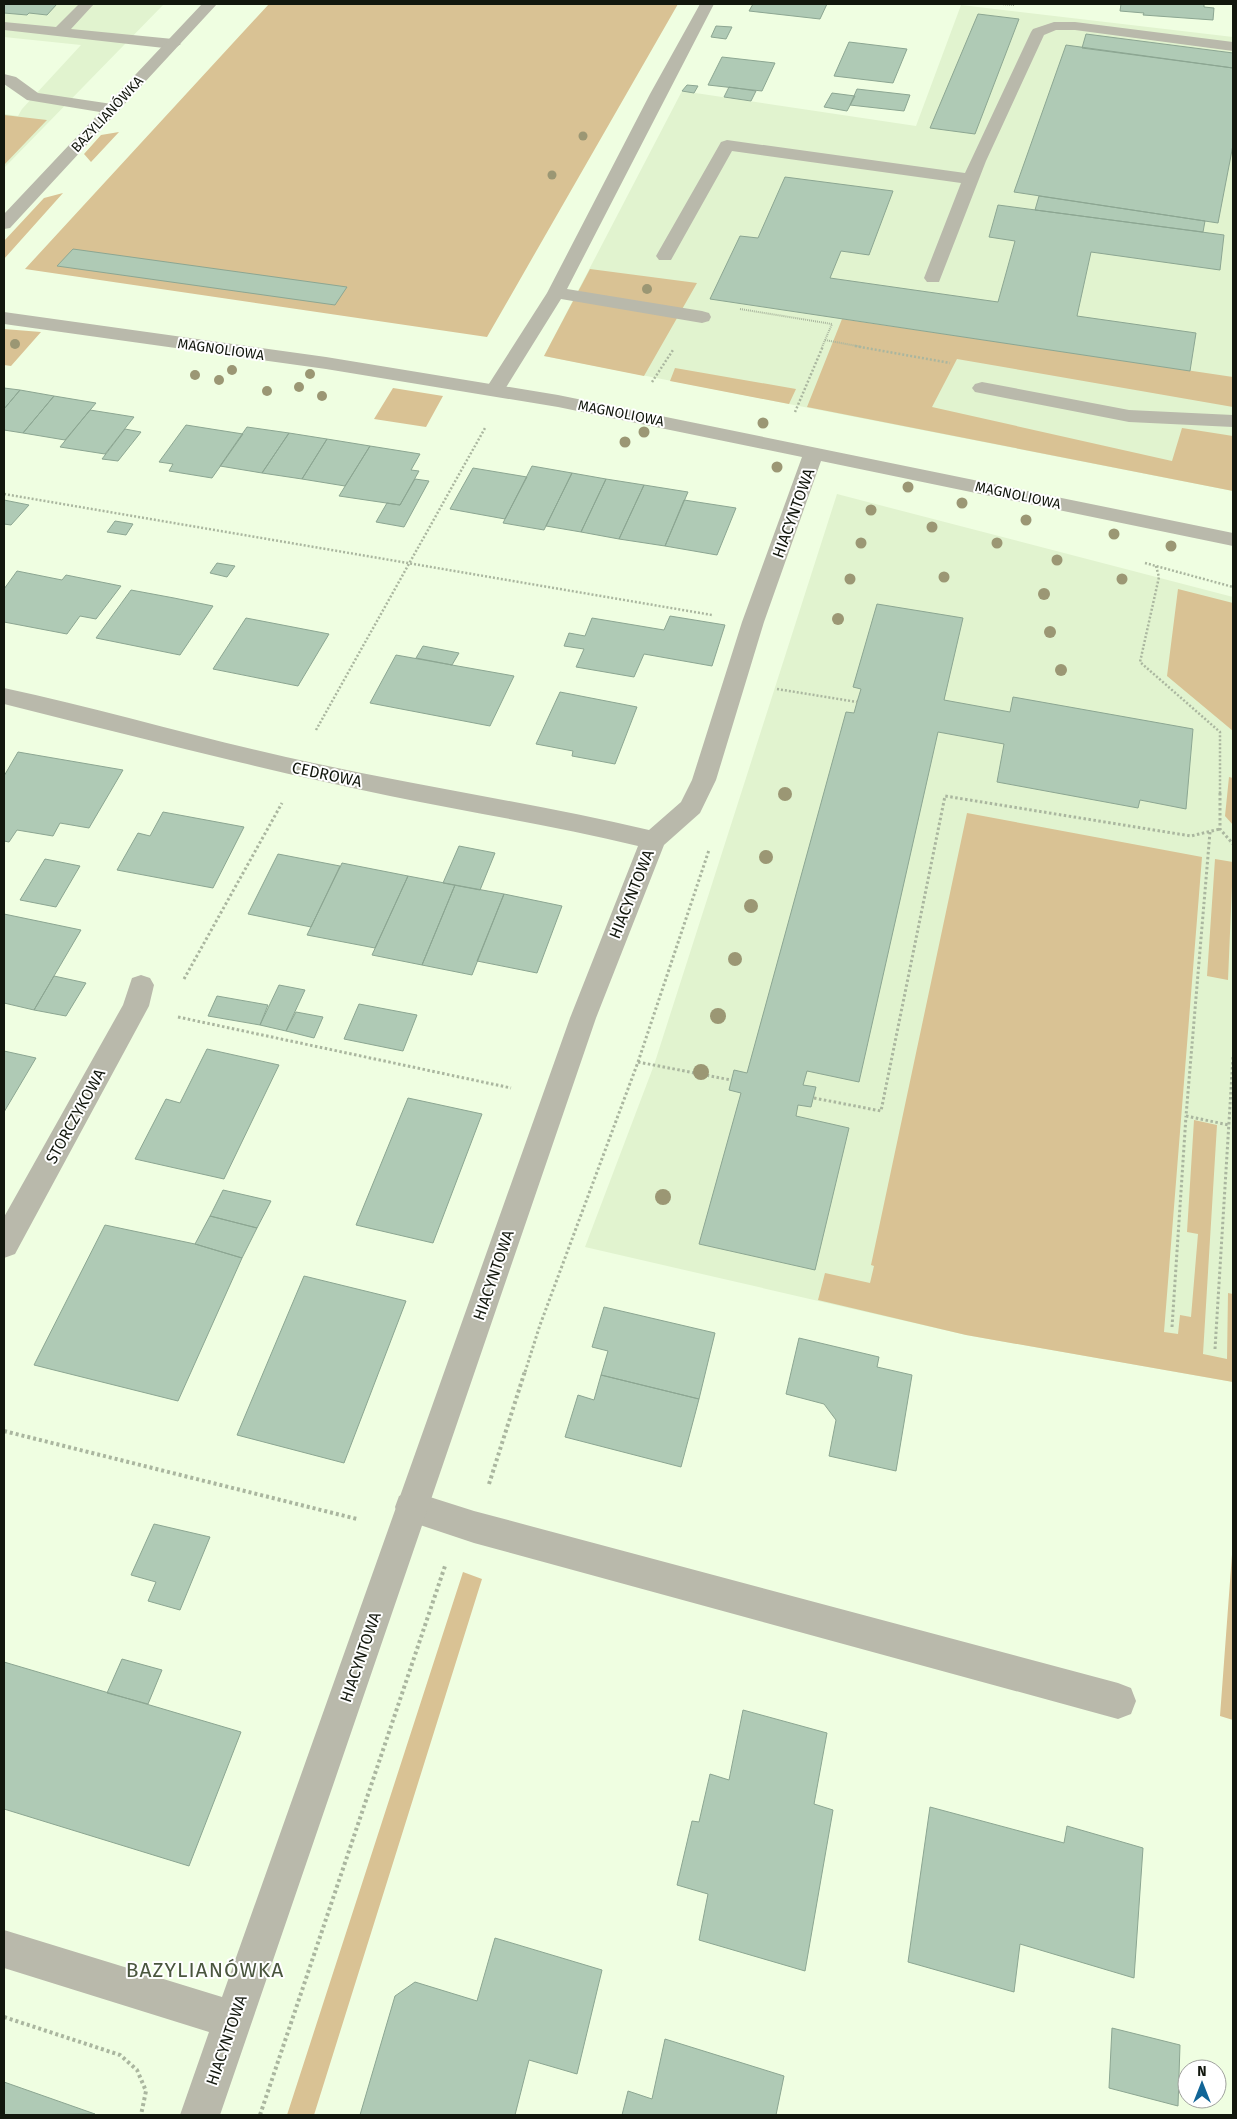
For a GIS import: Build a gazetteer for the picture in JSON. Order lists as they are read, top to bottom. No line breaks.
{"streets":{"street":["BAZYLIANÓWKA","MAGNOLIOWA","HIACYNTOWA","CEDROWA","STORCZYKOWA"]},"crossings":[["MAGNOLIOWA","HIACYNTOWA"],["HIACYNTOWA","CEDROWA"]],"districts":["BAZYLIANÓWKA"],"north":"top"}
